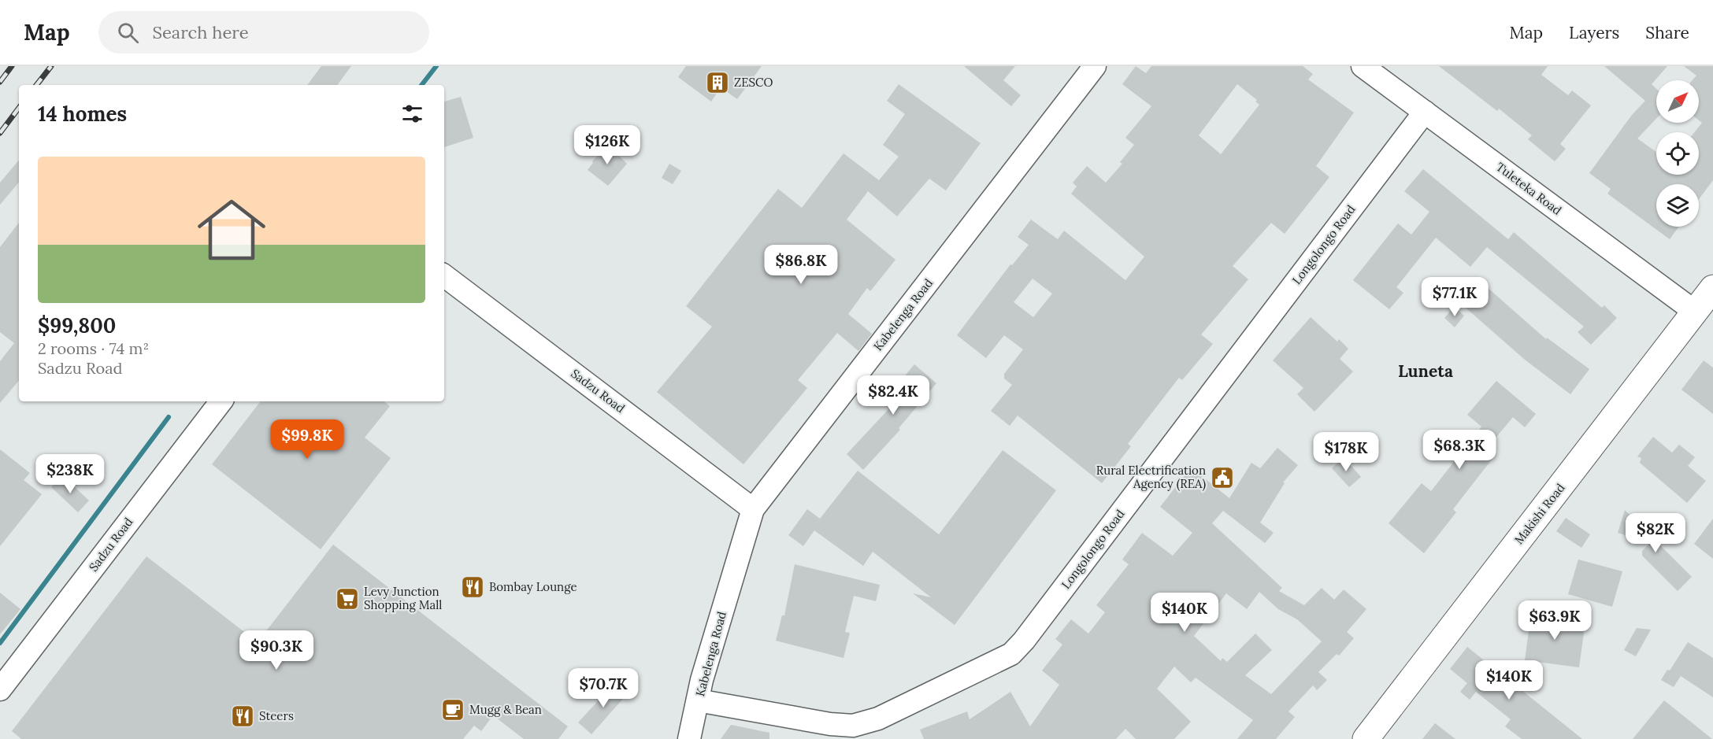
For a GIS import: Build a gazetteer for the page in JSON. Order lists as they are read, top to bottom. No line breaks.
{"streets":{"main road":["Makishi Road"],"street":["Tuleteka Road","Longolongo Road","Kabelenga Road","Sadzu Road"]},"crossings":[["Tuleteka Road","Longolongo Road"],["Tuleteka Road","Makishi Road"],["Longolongo Road","Kabelenga Road"],["Kabelenga Road","Sadzu Road"]],"districts":["Luneta"],"places":{"building":["ZESCO"],"public building":["Rural Electrification Agency (REA)"],"restaurant":["Bombay Lounge","Steers"],"supermarket":["Levy Junction Shopping Mall"],"cafe":["Mugg & Bean"]},"north":"top right","page":{"header":"Map","search":"Search here","nav":["Map","Layers","Share"],"heading":"14 homes","price":["$126K","$86.8K","$77.1K","$82.4K","$99.8K","$68.3K","$178K","$238K","$82K","$140K","$63.9K","$90.3K","$140K","$70.7K"],"list":[{"name":"$99,800","note":"2 rooms · 74 m² · Sadzu Road"}]}}
